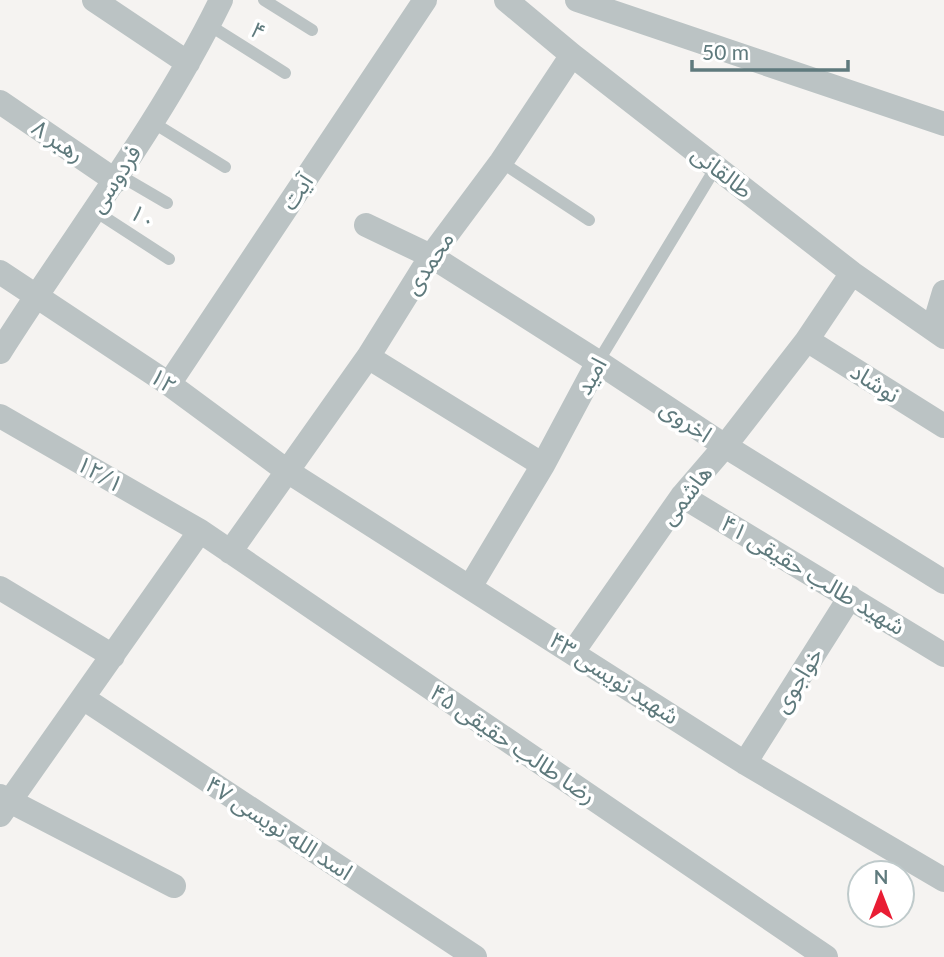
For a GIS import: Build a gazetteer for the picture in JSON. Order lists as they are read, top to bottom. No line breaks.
{"streets":{"street":["رهبر ۸","طالقانی","فردوسی","آیت","محمدی","امید","۱۲","نوشاد","اخروی","۱۲/۱","هاشمی","۴۱ شهید طالب حقیقی","۴۳ شهید نویسی","خواجوی","۴۵ رضا طالب حقیقی","۴۷ اسد الله نویسی"],"lane":["۴","۱۰"]},"crossings":[["۴","فردوسی"],["رهبر ۸","فردوسی"],["طالقانی","محمدی"],["طالقانی","امید"],["طالقانی","هاشمی"],["فردوسی","۱۰"],["فردوسی","۱۲"],["آیت","۱۲"],["محمدی","۱۲"],["محمدی","اخروی"],["محمدی","۴۳ شهید نویسی"],["محمدی","۴۵ رضا طالب حقیقی"],["امید","اخروی"],["امید","۴۳ شهید نویسی"],["۱۲","۴۳ شهید نویسی"],["نوشاد","هاشمی"],["اخروی","هاشمی"],["۱۲/۱","۴۵ رضا طالب حقیقی"],["هاشمی","۴۱ شهید طالب حقیقی"],["هاشمی","۴۳ شهید نویسی"],["۴۱ شهید طالب حقیقی","خواجوی"],["۴۳ شهید نویسی","خواجوی"]],"scale_bar":"50 m","north":"top"}
